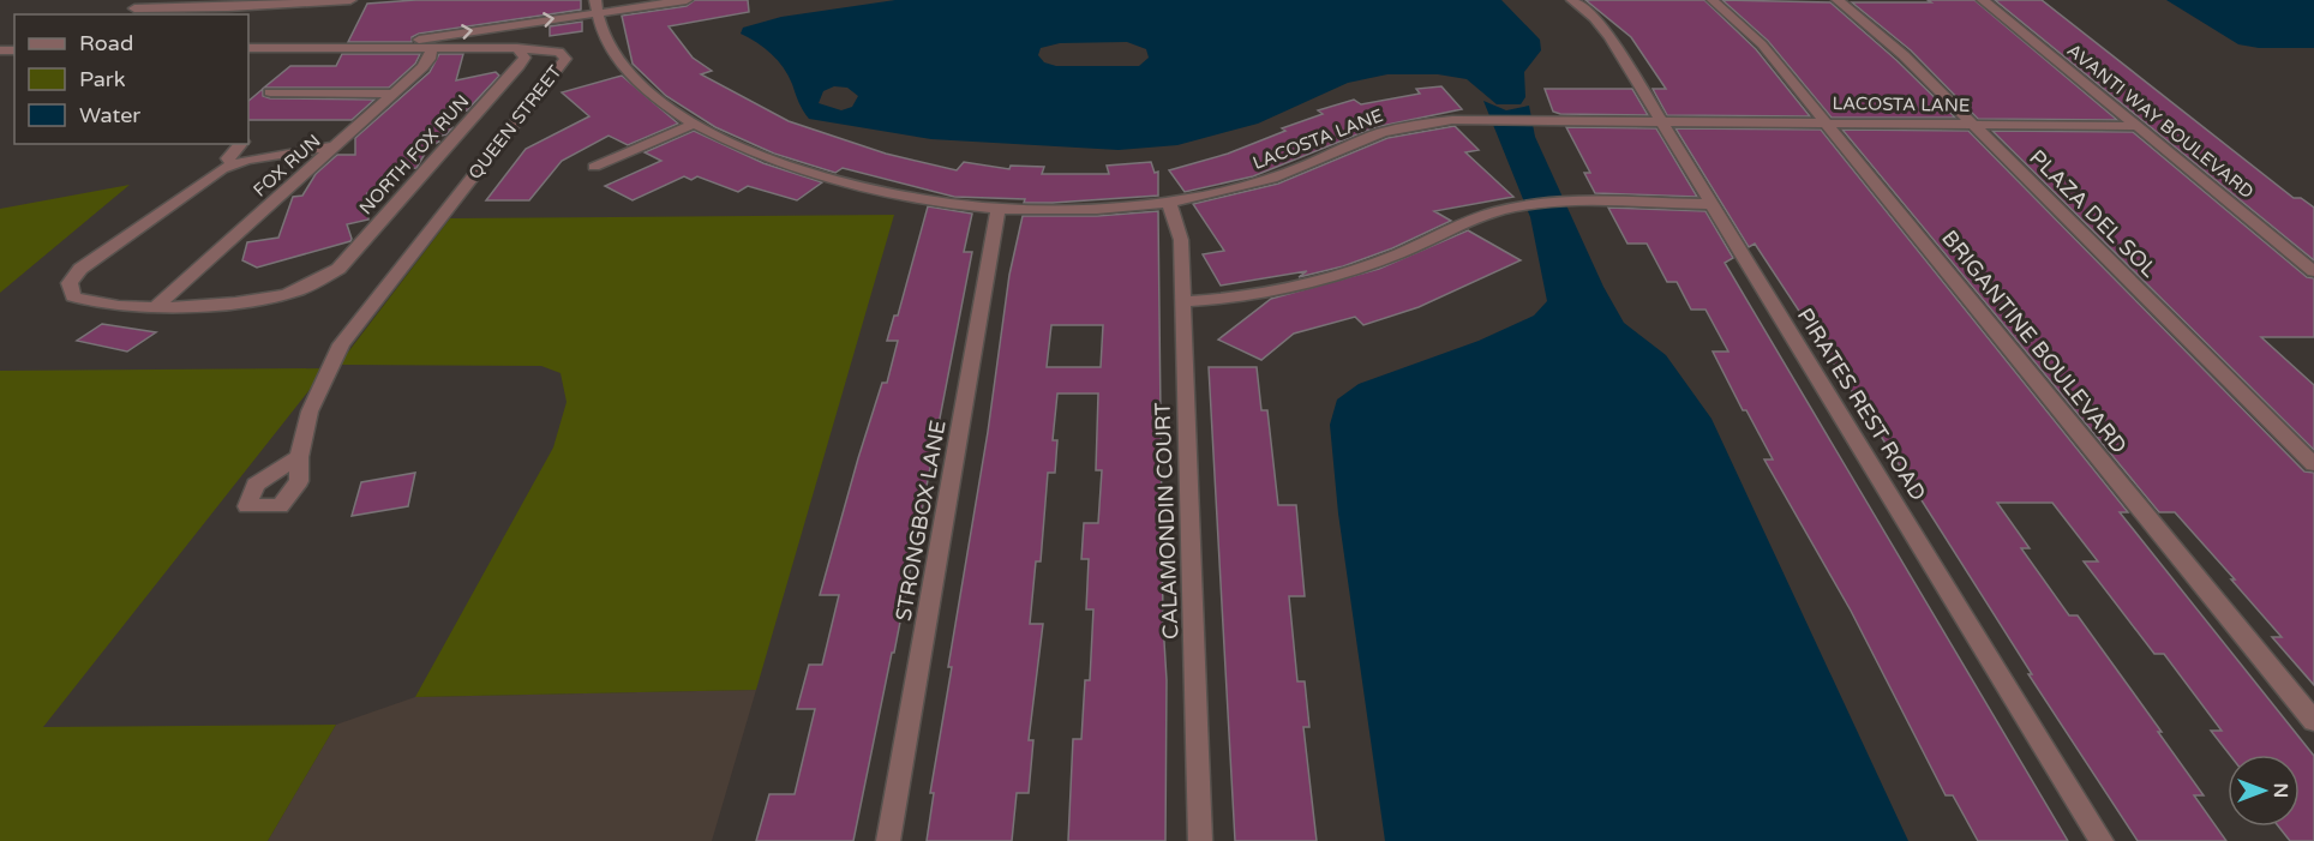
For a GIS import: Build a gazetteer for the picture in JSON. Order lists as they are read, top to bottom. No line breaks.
{"streets":{"street":["LACOSTA LANE","AVANTI WAY BOULEVARD","QUEEN STREET","NORTH FOX RUN","FOX RUN","PLAZA DEL SOL","BRIGANTINE BOULEVARD","PIRATES REST ROAD","STRONGBOX LANE","CALAMONDIN COURT"]},"crossings":[["LACOSTA LANE","AVANTI WAY BOULEVARD"],["LACOSTA LANE","PLAZA DEL SOL"],["LACOSTA LANE","BRIGANTINE BOULEVARD"],["LACOSTA LANE","PIRATES REST ROAD"],["LACOSTA LANE","STRONGBOX LANE"],["LACOSTA LANE","CALAMONDIN COURT"],["QUEEN STREET","NORTH FOX RUN"],["QUEEN STREET","FOX RUN"],["NORTH FOX RUN","FOX RUN"]],"legend":["Road","Park","Water"],"north":"right"}
